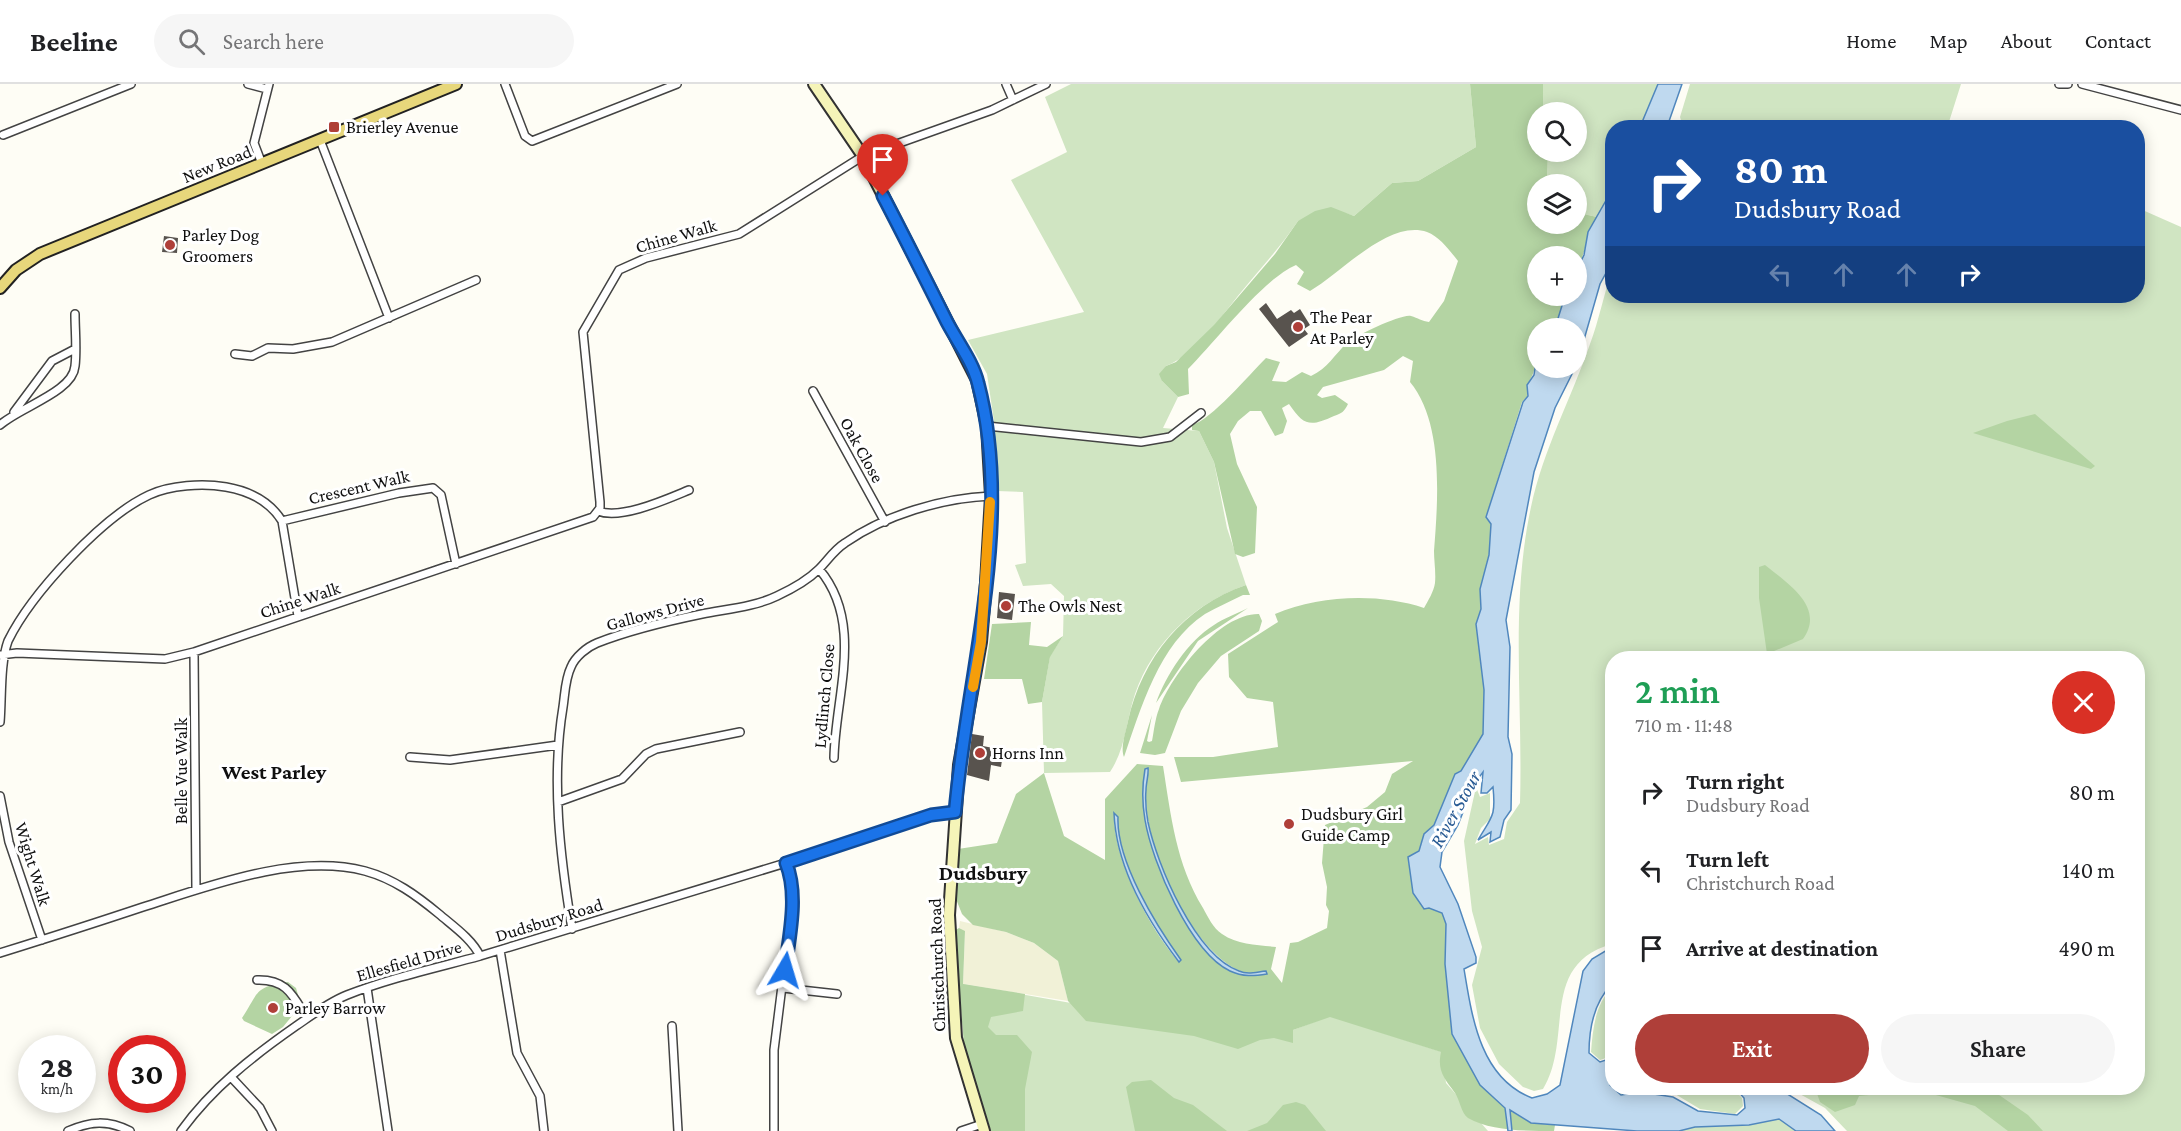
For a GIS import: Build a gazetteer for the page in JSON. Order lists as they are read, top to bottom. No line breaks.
{"streets":{"main road":["New Road","Christchurch Road"],"street":["Chine Walk","Oak Close","Crescent Walk","Gallows Drive","Lydlinch Close","Belle Vue Walk","Wight Walk","Dudsbury Road","Ellesfield Drive"]},"crossings":[["Chine Walk","Crescent Walk"],["Chine Walk","Belle Vue Walk"],["Chine Walk","Christchurch Road"],["Oak Close","Gallows Drive"],["Gallows Drive","Lydlinch Close"],["Gallows Drive","Dudsbury Road"],["Gallows Drive","Christchurch Road"],["Belle Vue Walk","Dudsbury Road"],["Wight Walk","Dudsbury Road"],["Dudsbury Road","Ellesfield Drive"],["Dudsbury Road","Christchurch Road"]],"districts":["West Parley","Dudsbury"],"water":["River Stour"],"places":{"transit":["Brierley Avenue"],"other":["Parley Dog Groomers","The Pear At Parley","The Owls Nest","Horns Inn","Dudsbury Girl Guide Camp","Parley Barrow"]},"page":{"header":"Beeline","search":"Search here","nav":["Home","Map","About","Contact"],"map_buttons":["+","−"],"turn":["80 m","Dudsbury Road"],"heading":["2 min","710 m · 11:48"],"list":[{"name":"Turn right","note":"Dudsbury Road","value":"80 m"},{"name":"Turn left","note":"Christchurch Road","value":"140 m"},{"name":"Arrive at destination","value":"490 m"}],"buttons":["Exit","Share"],"speed":"28 km/h","limit":"30"}}
